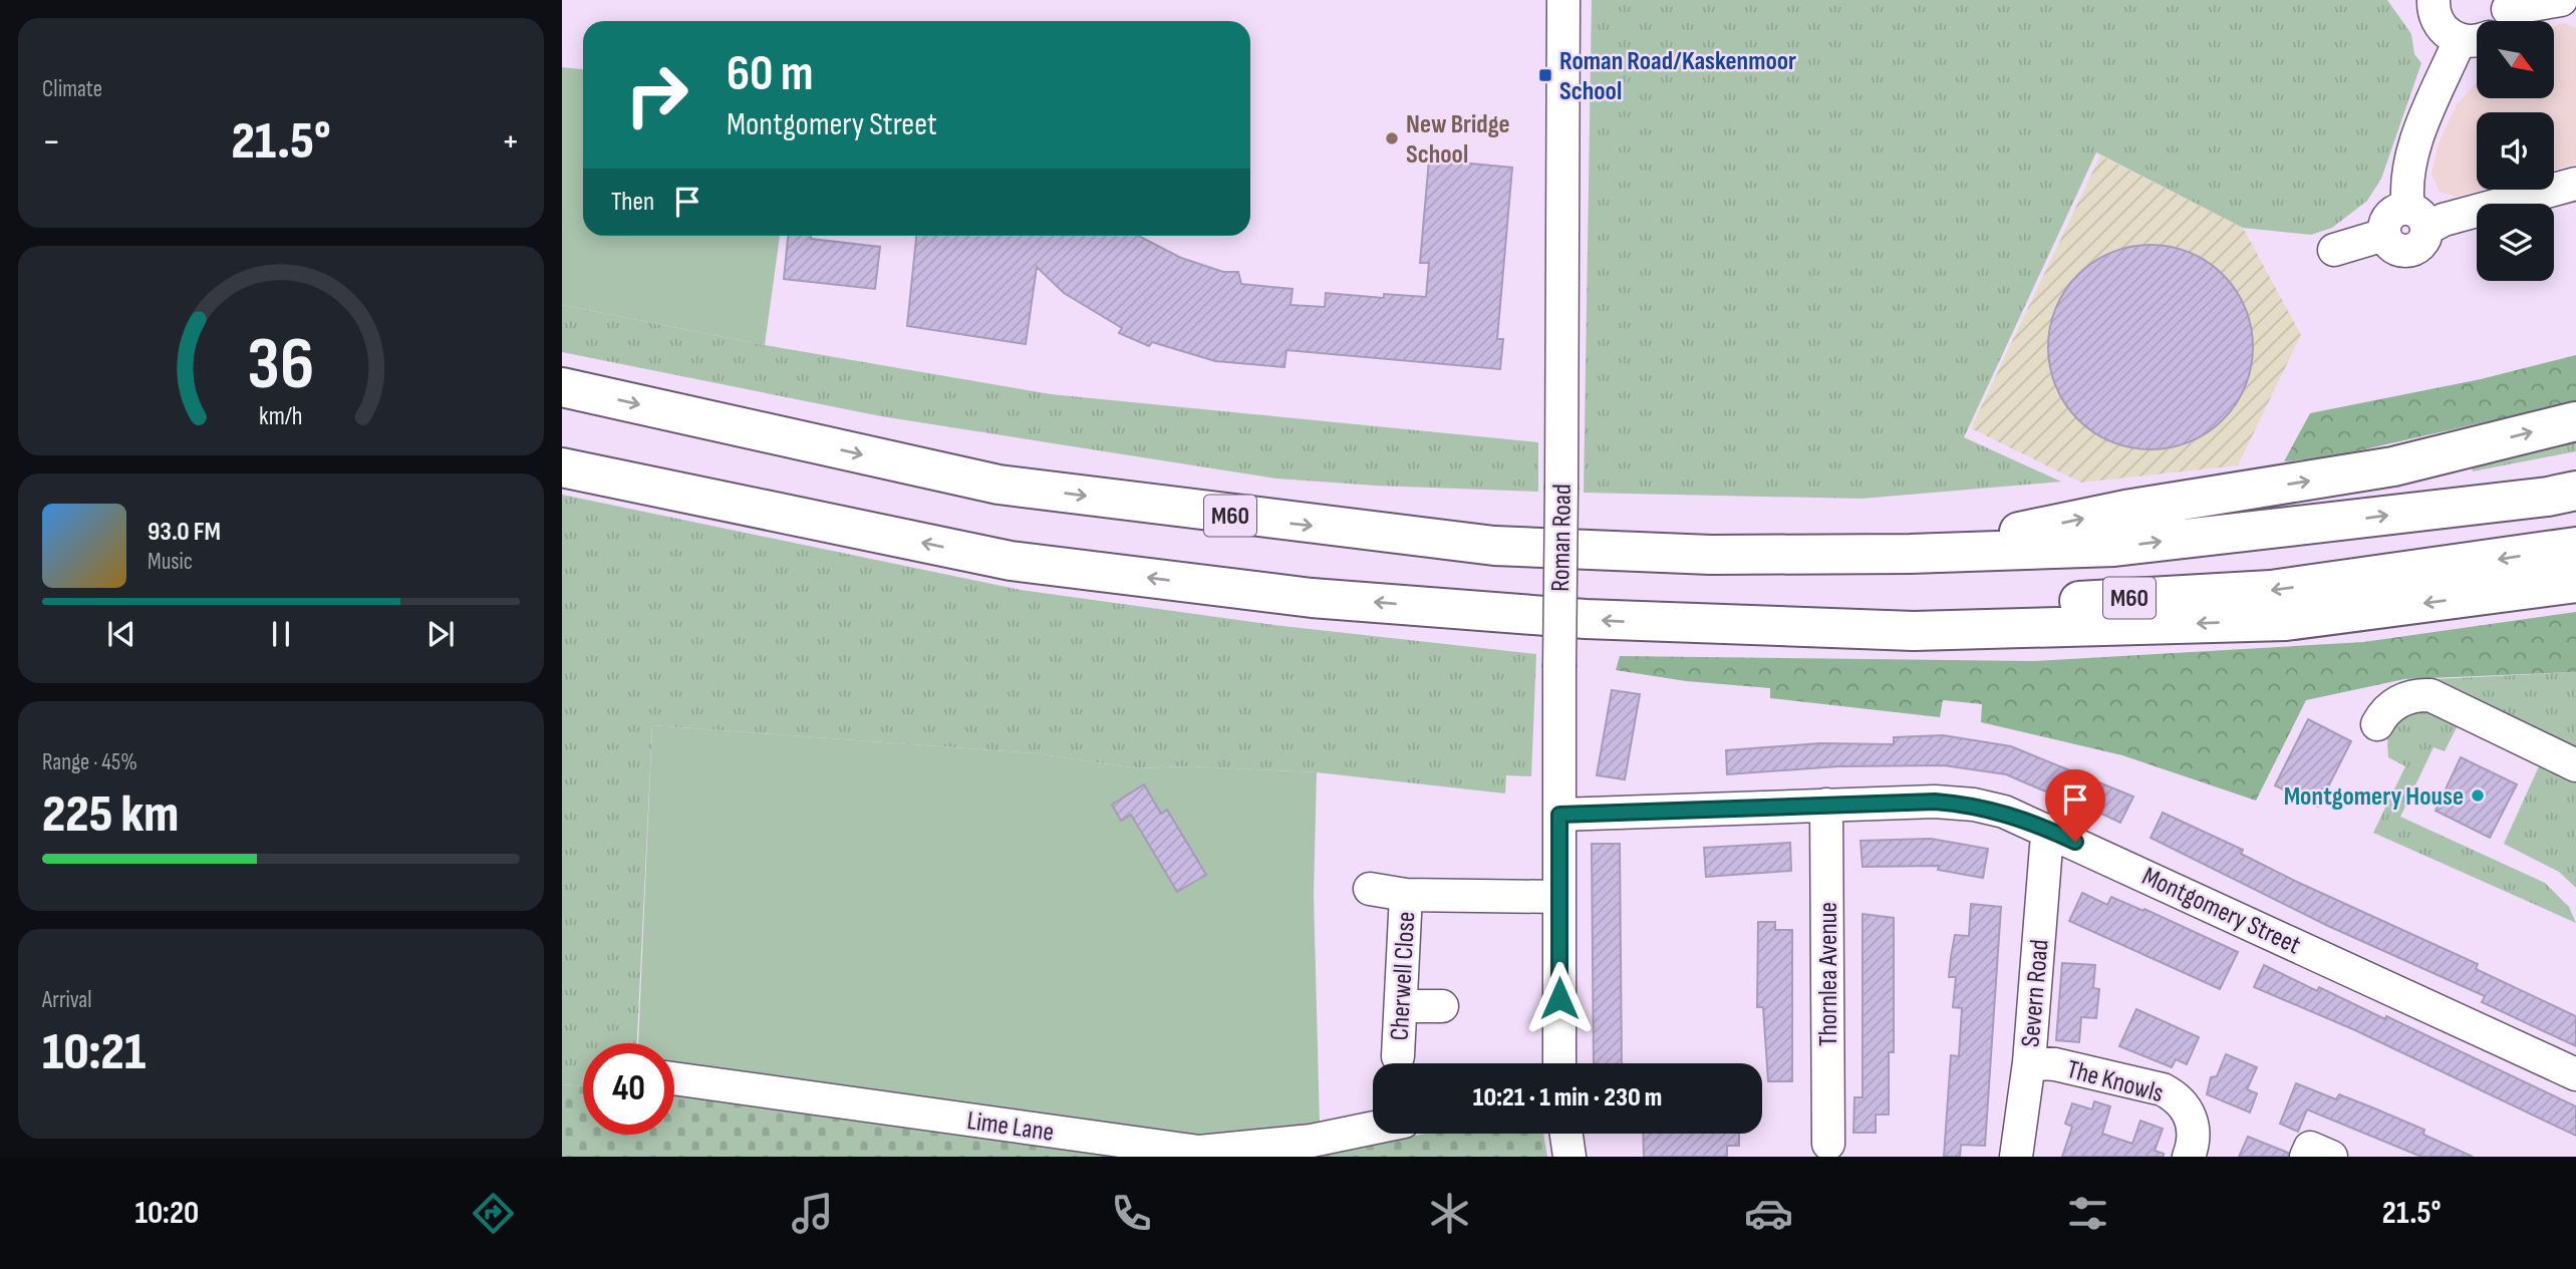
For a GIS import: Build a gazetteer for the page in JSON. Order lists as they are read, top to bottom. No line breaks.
{"streets":{"highway":["M60"],"street":["Roman Road","Montgomery Street","Thornlea Avenue","Cherwell Close","Severn Road","The Knowls","Lime Lane"]},"crossings":[["Roman Road","Montgomery Street"],["Roman Road","Cherwell Close"],["Montgomery Street","Thornlea Avenue"],["Montgomery Street","Severn Road"],["Severn Road","The Knowls"]],"places":{"transit":["Roman Road/Kaskenmoor School"],"other":["New Bridge School","Montgomery House"]},"north":"bottom right","page":{"tile":["Climate",["Range · 45%","225 km"],["Arrival","10:21"]],"turn":["60 m","Montgomery Street"],"heat":["−","21.5°","+"],"then":"Then","song":["93.0 FM","Music"],"limit":"40","trip":"10:21 · 1 min · 230 m","tabs":["10:20","21.5°"],"gauge":["36","km/h"]}}
